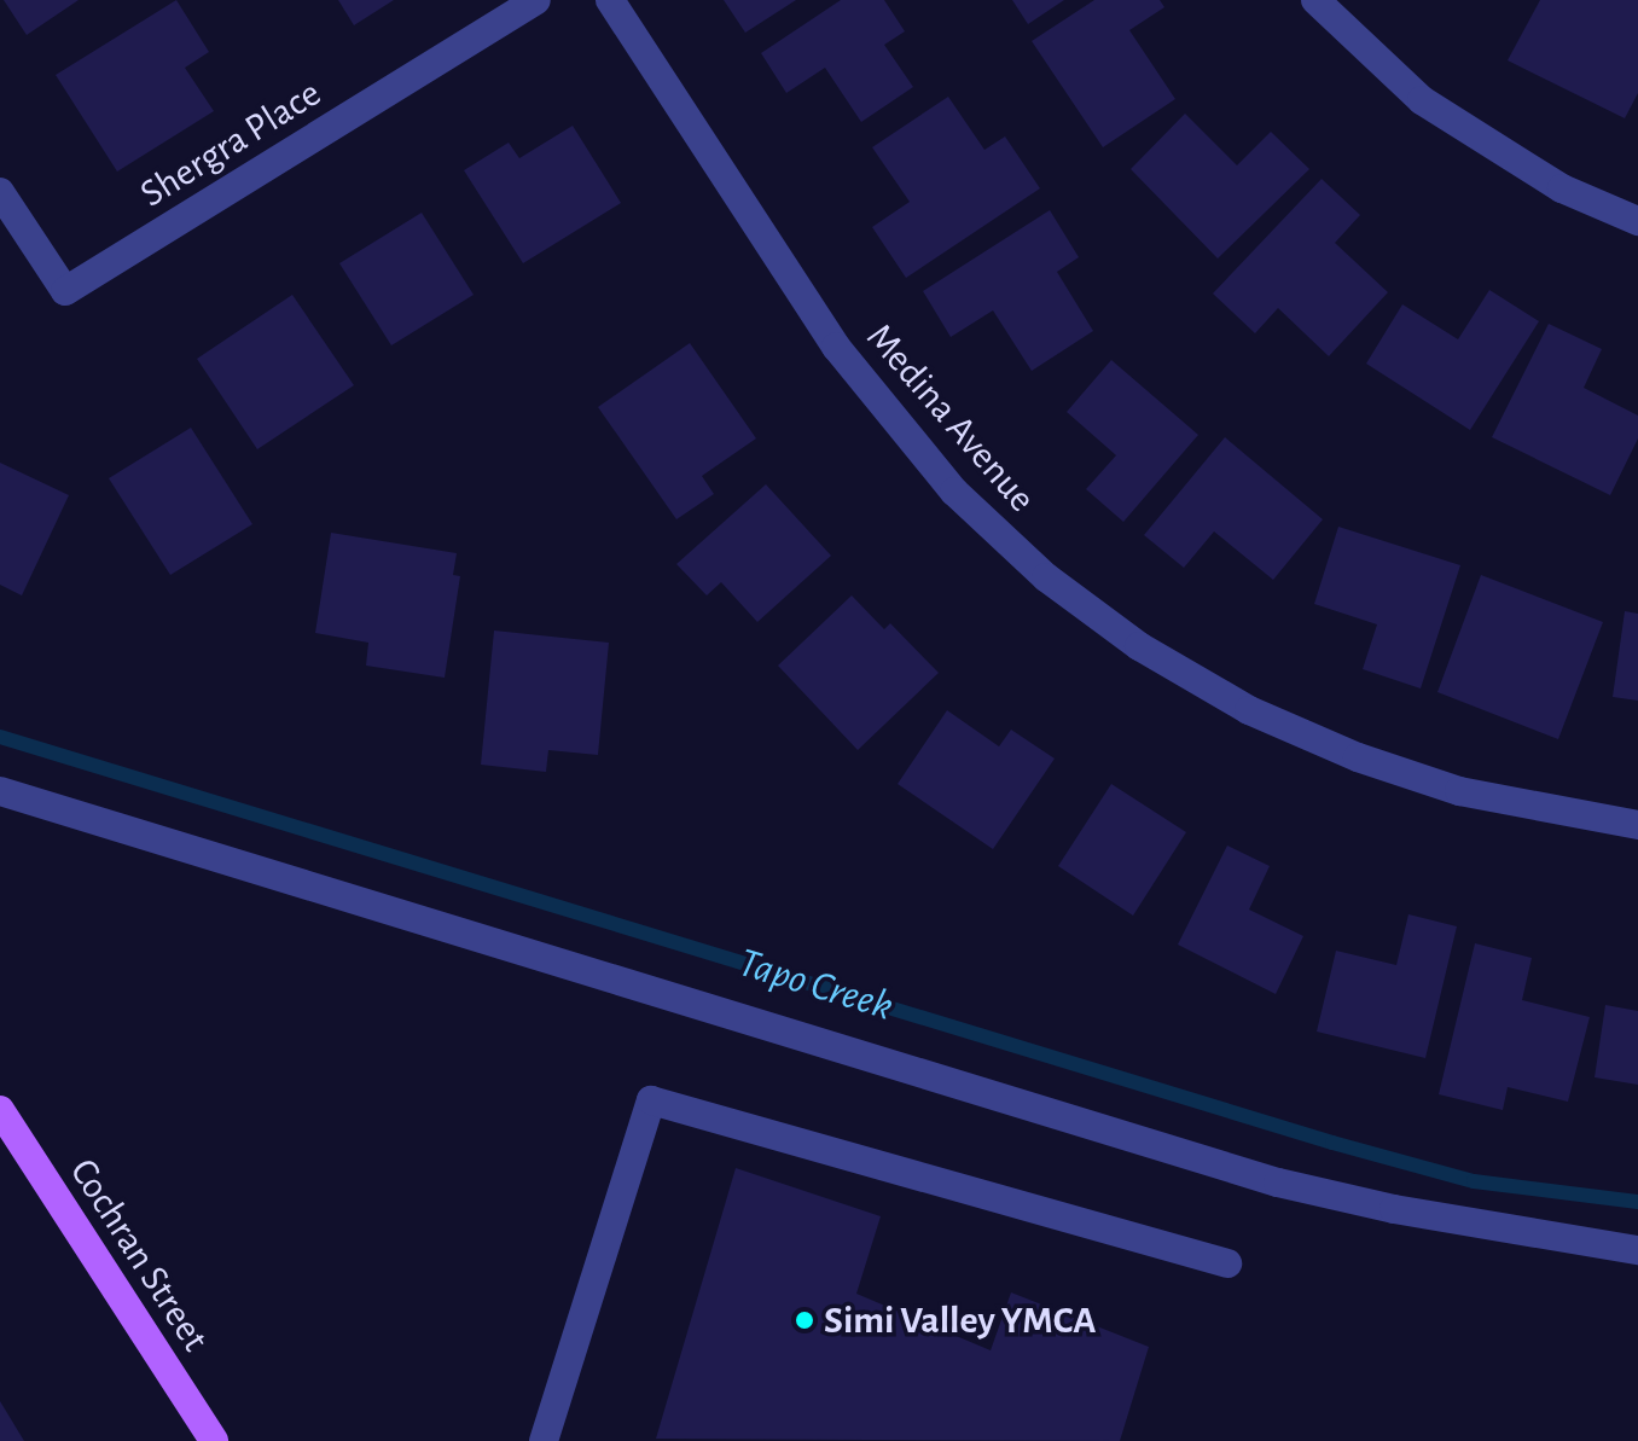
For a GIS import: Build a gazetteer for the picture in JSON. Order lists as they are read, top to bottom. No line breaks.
{"streets":{"main road":["Cochran Street"],"street":["Shergra Place","Medina Avenue"]},"water":["Tapo Creek"],"places":["Simi Valley YMCA"]}
